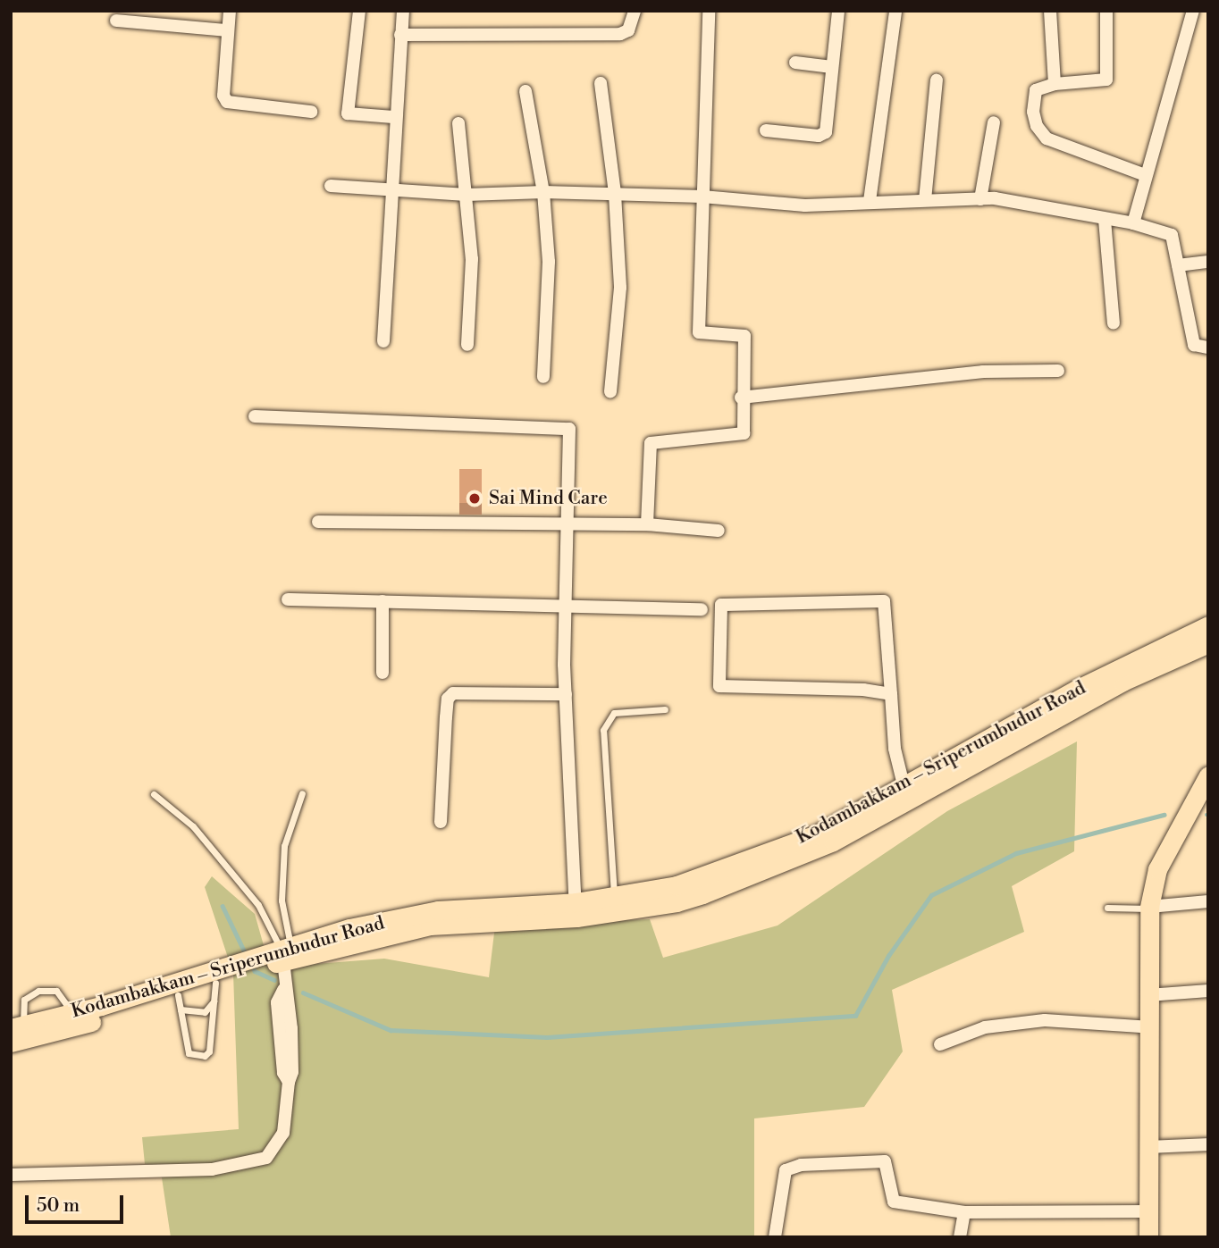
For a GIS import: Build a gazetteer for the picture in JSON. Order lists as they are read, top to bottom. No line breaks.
{"streets":{"main road":["Kodambakkam – Sriperumbudur Road"]},"places":["Sai Mind Care"],"scale_bar":"50 m"}
